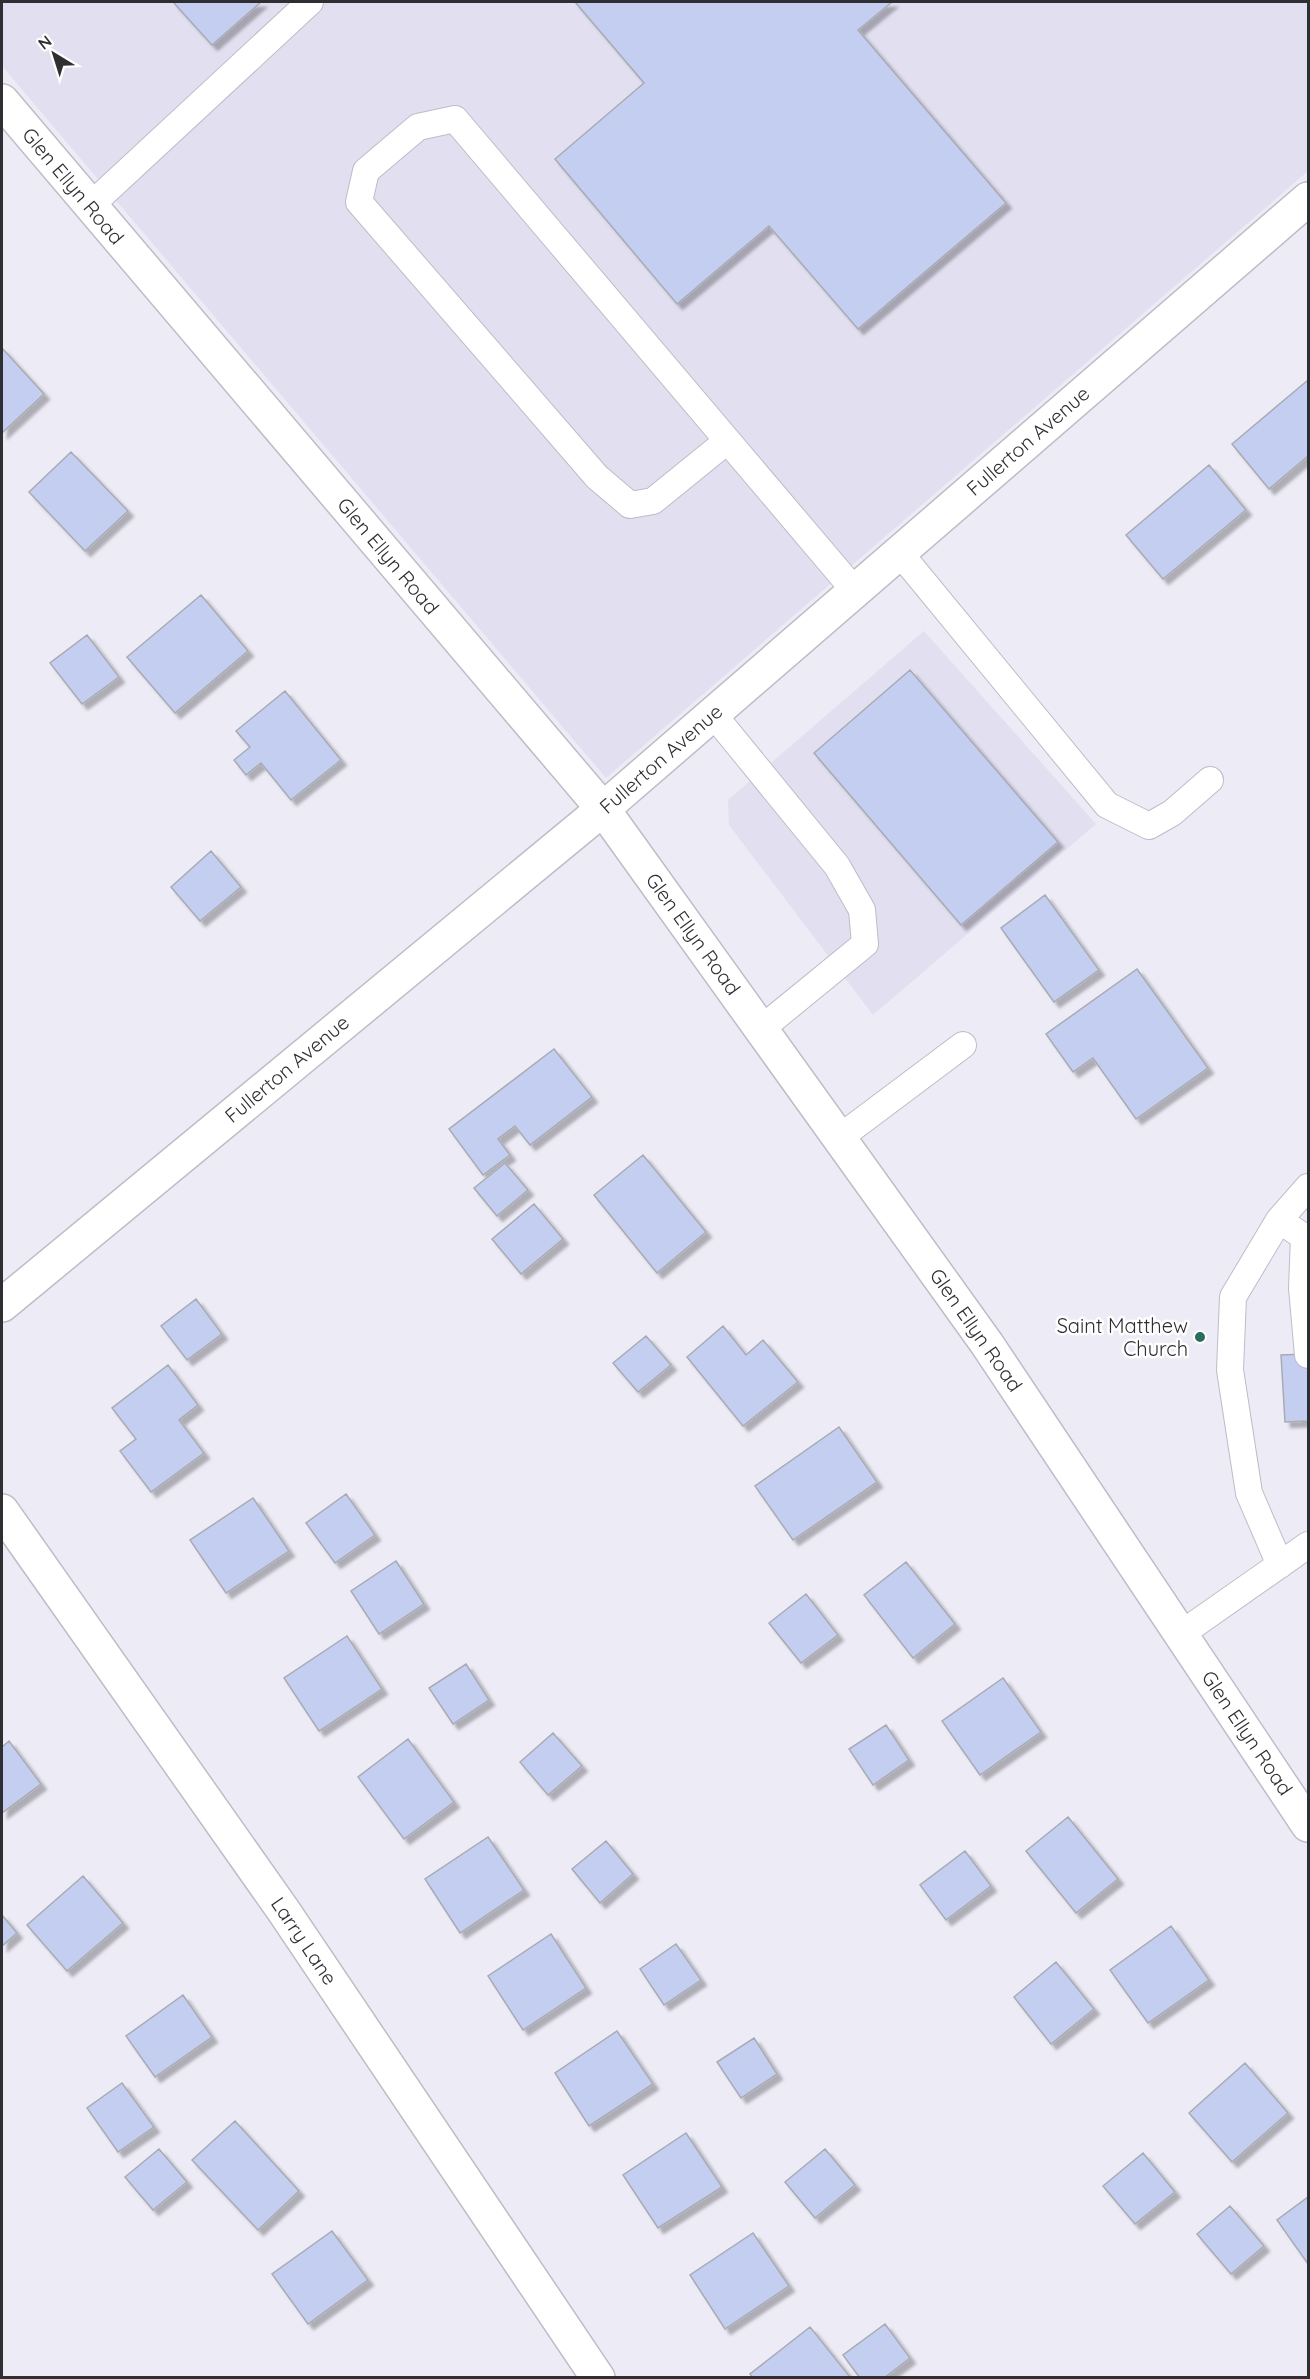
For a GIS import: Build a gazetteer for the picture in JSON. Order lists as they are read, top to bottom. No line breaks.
{"streets":{"street":["Glen Ellyn Road","Fullerton Avenue","Larry Lane"]},"crossings":[["Glen Ellyn Road","Fullerton Avenue"]],"places":["Saint Matthew Church"],"north":"top left"}
